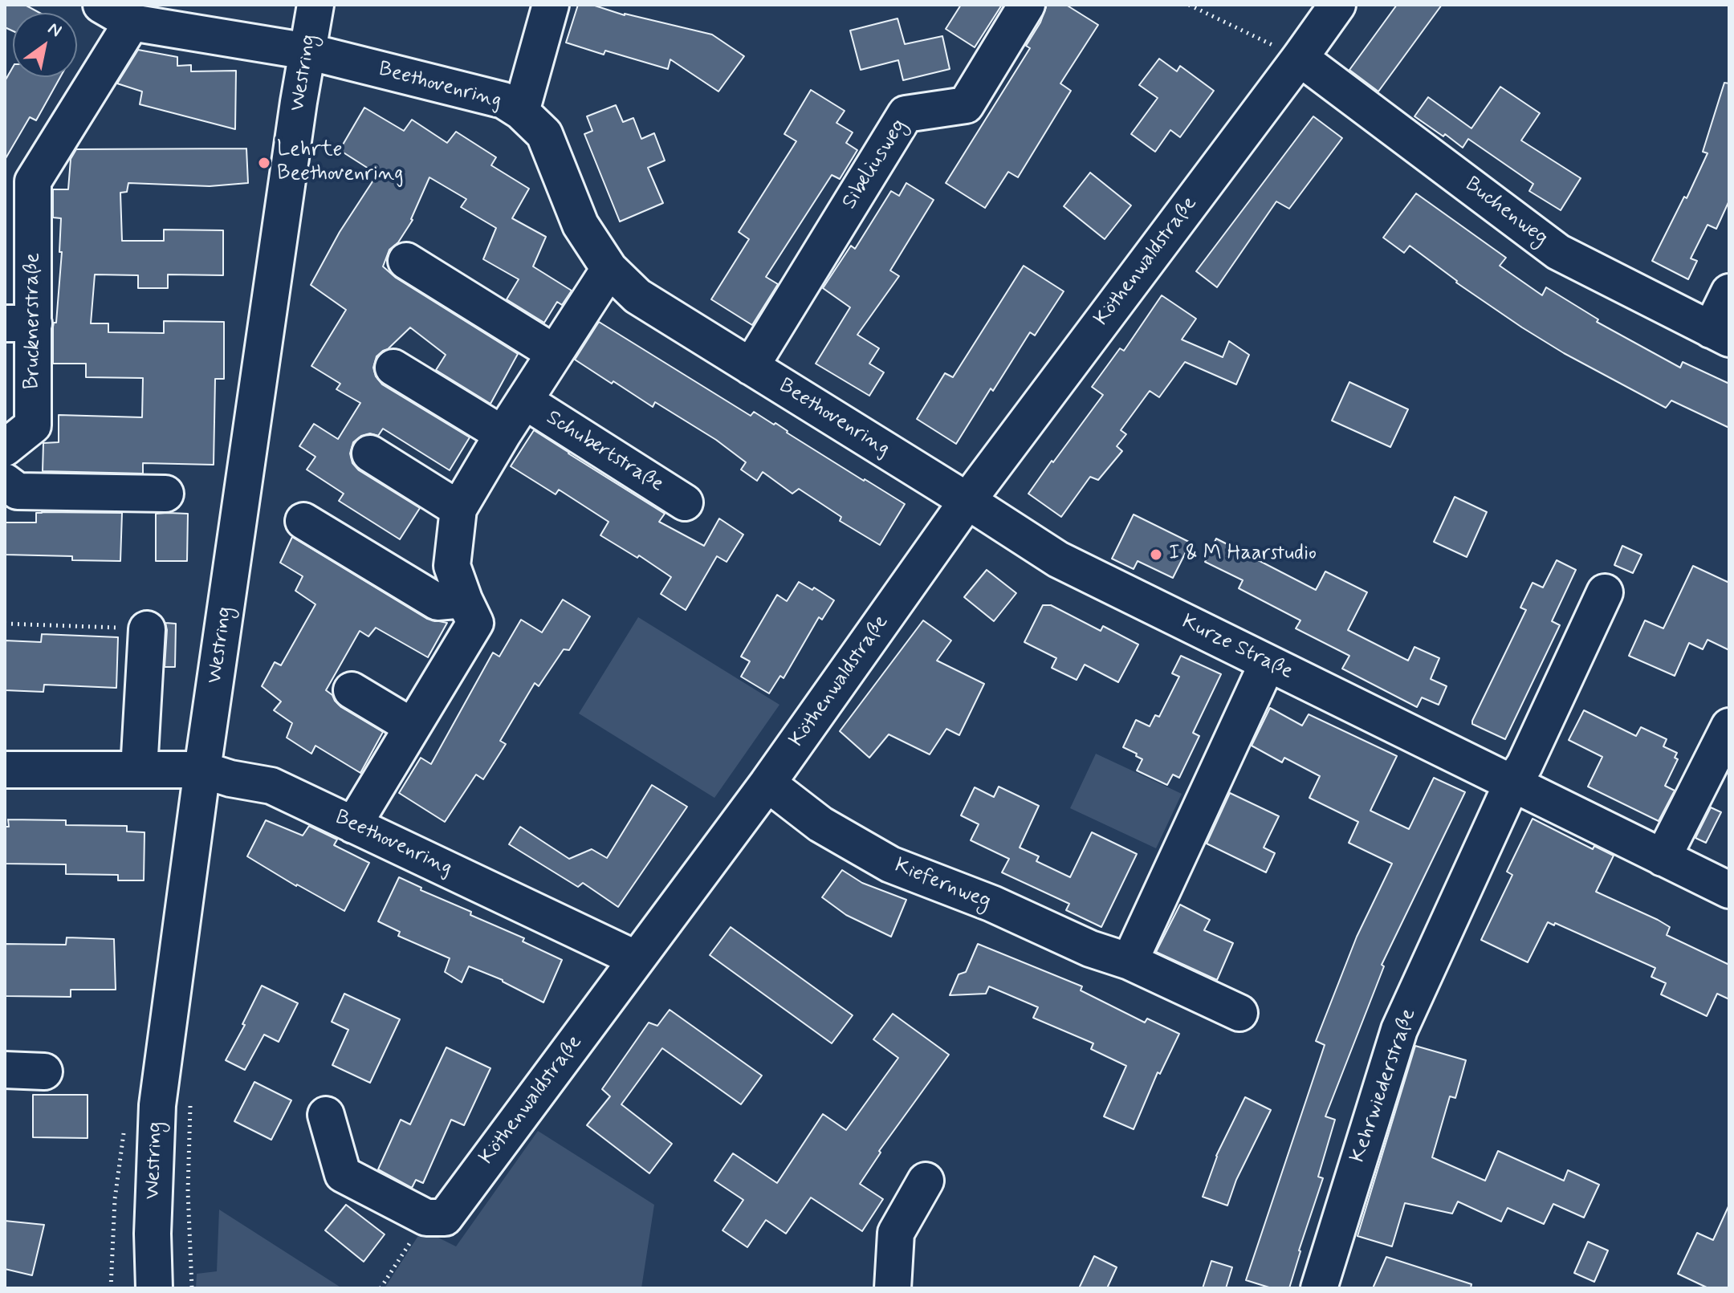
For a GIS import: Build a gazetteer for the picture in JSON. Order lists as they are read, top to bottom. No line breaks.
{"streets":{"street":["Westring","Beethovenring","Sibeliusweg","Buchenweg","Köthenwaldstraße","Brucknerstraße","Schubertstraße","Kurze Straße","Kiefernweg","Kehrwiederstraße"]},"crossings":[["Westring","Beethovenring"],["Beethovenring","Sibeliusweg"],["Beethovenring","Köthenwaldstraße"],["Beethovenring","Brucknerstraße"],["Beethovenring","Schubertstraße"],["Beethovenring","Kurze Straße"],["Buchenweg","Köthenwaldstraße"],["Köthenwaldstraße","Kurze Straße"],["Köthenwaldstraße","Kiefernweg"],["Kurze Straße","Kehrwiederstraße"]],"places":["Lehrte Beethovenring","I & M Haarstudio"],"north":"top right"}
